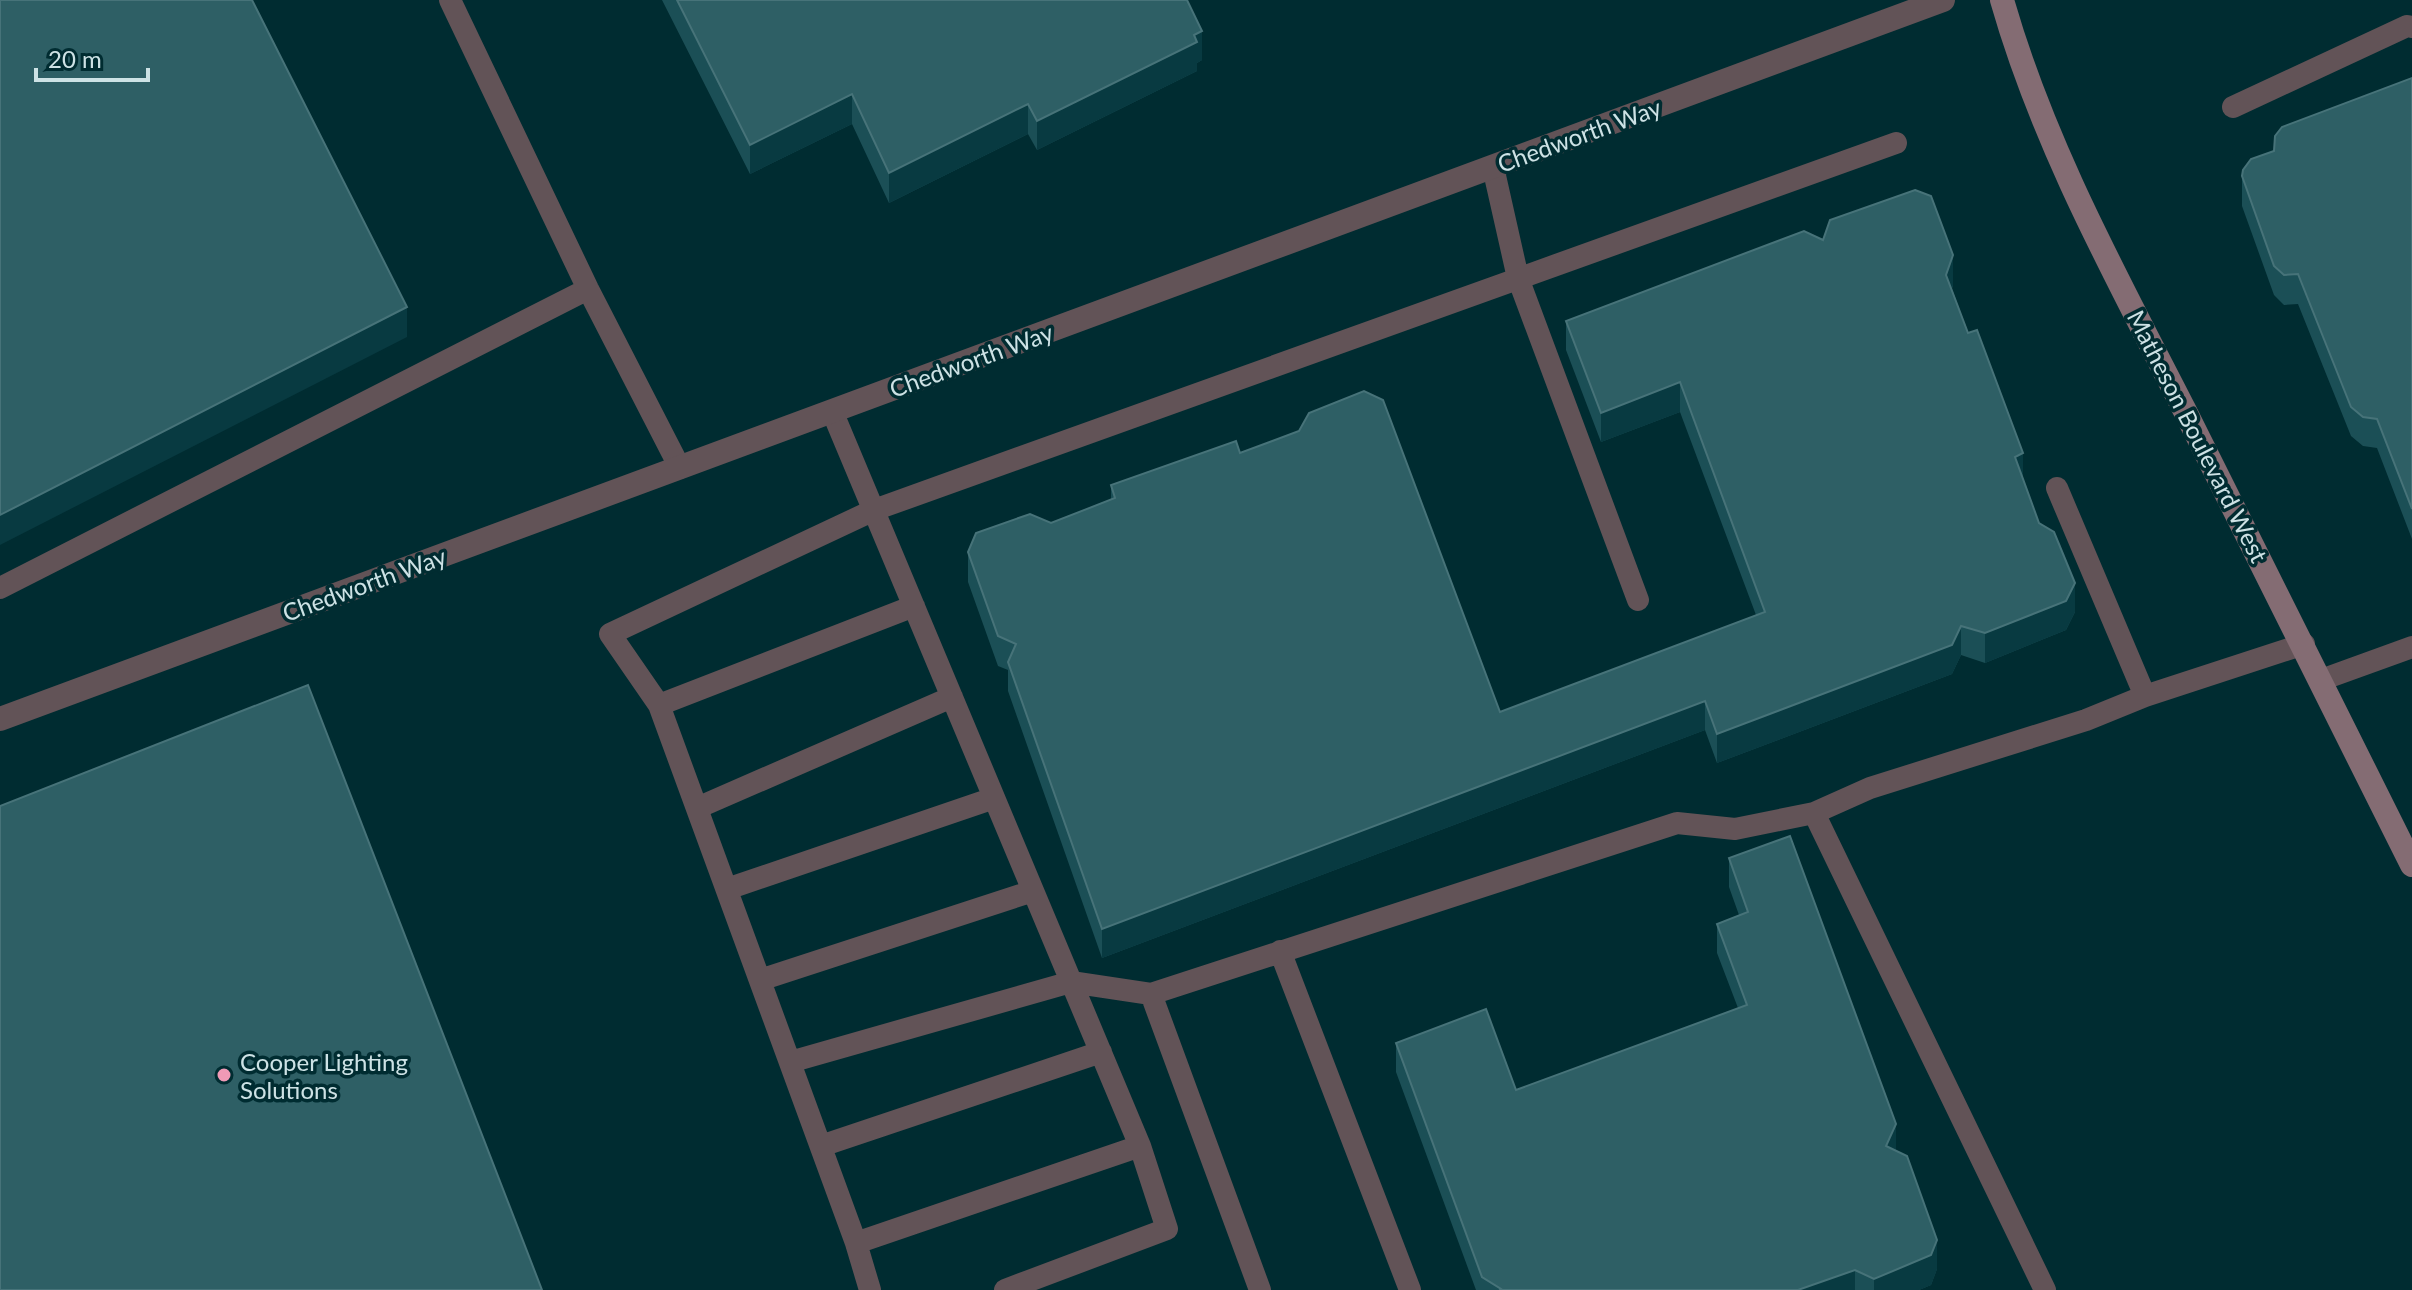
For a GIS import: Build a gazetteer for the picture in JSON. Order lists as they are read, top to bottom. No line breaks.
{"streets":{"street":["Chedworth Way","Matheson Boulevard West"]},"places":["Cooper Lighting Solutions"],"scale_bar":"20 m"}
